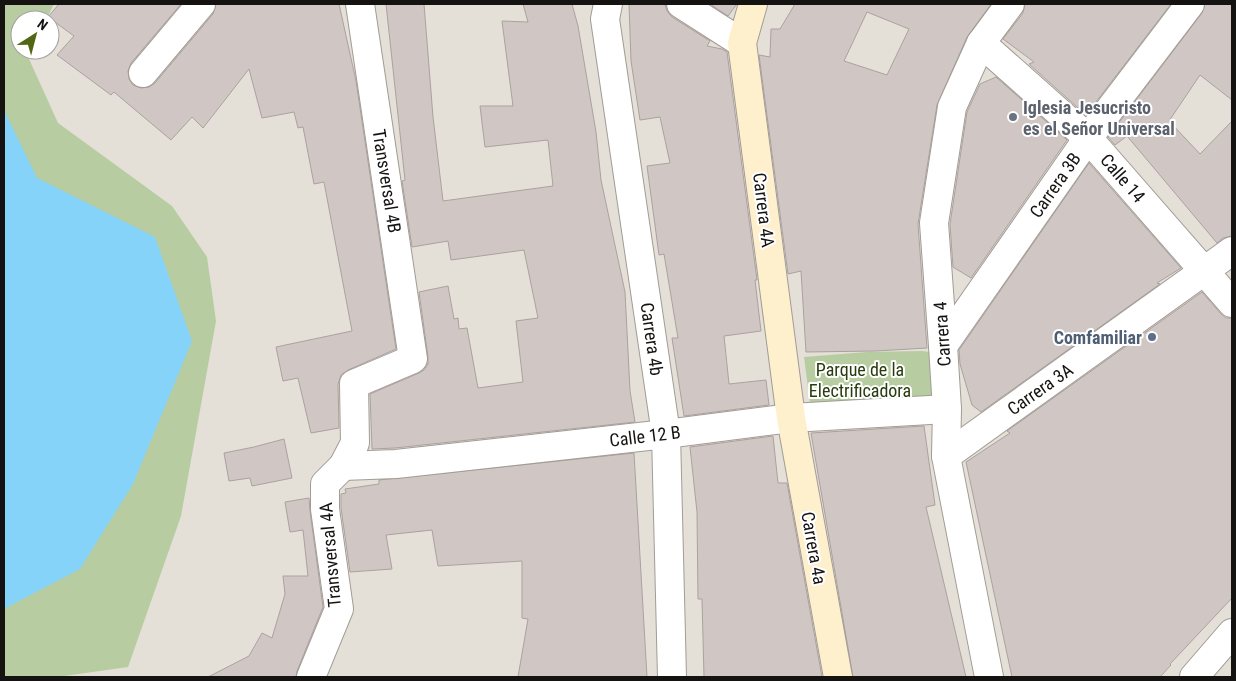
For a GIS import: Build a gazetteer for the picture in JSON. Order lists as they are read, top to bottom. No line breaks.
{"streets":{"street":["Calle 14","Transversal 4B","Carrera 3B","Carrera 4A","Carrera 4","Carrera 4b","Carrera 3A","Calle 12 B","Carrera 4a","Transversal 4A"]},"crossings":[["Calle 14","Carrera 3B"],["Calle 14","Carrera 4"],["Calle 14","Carrera 3A"],["Transversal 4B","Transversal 4A"],["Carrera 3B","Carrera 4"],["Carrera 4A","Calle 12 B"],["Carrera 4A","Carrera 4a"],["Carrera 4","Carrera 3A"],["Carrera 4","Calle 12 B"],["Carrera 4b","Calle 12 B"],["Calle 12 B","Carrera 4a"],["Calle 12 B","Transversal 4A"]],"parks":["Parque de la Electrificadora"],"places":["Iglesia Jesucristo es el Señor Universal","Comfamiliar"],"north":"top right"}
